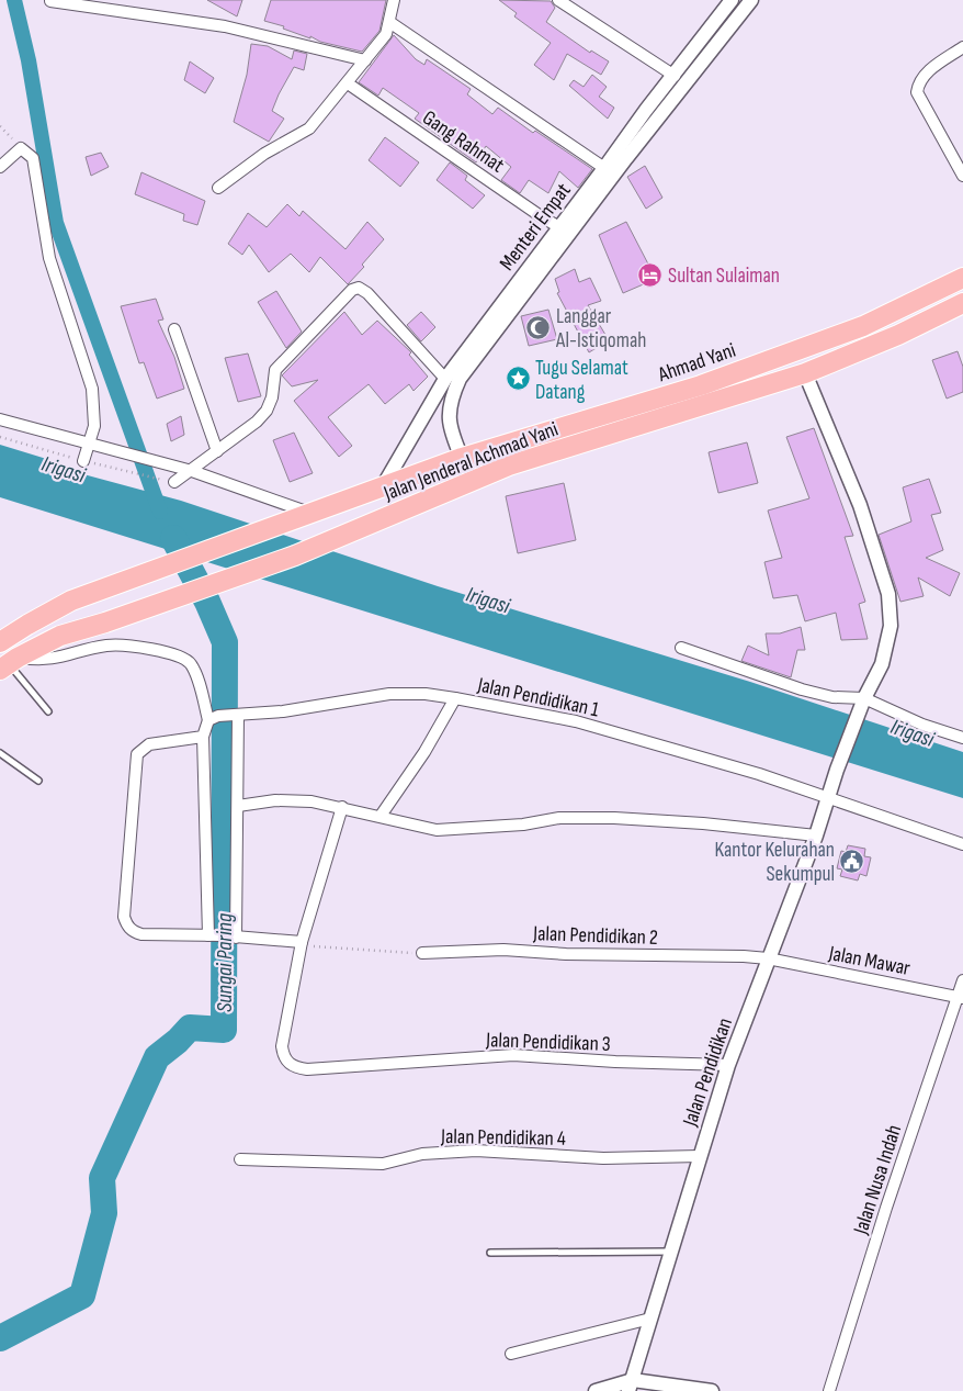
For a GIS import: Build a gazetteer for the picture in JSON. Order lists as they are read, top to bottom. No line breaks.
{"streets":{"highway":["Ahmad Yani","Jalan Jenderal Achmad Yani"],"street":["Gang Rahmat","Menteri Empat","Jalan Pendidikan 1","Jalan Pendidikan 2","Jalan Mawar","Jalan Pendidikan 3","Jalan Pendidikan","Jalan Pendidikan 4","Jalan Nusa Indah"]},"crossings":[["Gang Rahmat","Menteri Empat"],["Menteri Empat","Ahmad Yani"],["Ahmad Yani","Jalan Jenderal Achmad Yani"],["Jalan Jenderal Achmad Yani","Jalan Pendidikan"],["Jalan Pendidikan 1","Jalan Pendidikan"],["Jalan Pendidikan 2","Jalan Mawar"],["Jalan Pendidikan 2","Jalan Pendidikan"],["Jalan Mawar","Jalan Pendidikan"],["Jalan Mawar","Jalan Nusa Indah"],["Jalan Pendidikan 3","Jalan Pendidikan"],["Jalan Pendidikan","Jalan Pendidikan 4"]],"water":["Irigasi","Sungai Paring"],"places":{"hotel":["Sultan Sulaiman"],"mosque":["Langgar Al-Istiqomah"],"place":["Tugu Selamat Datang"],"public building":["Kantor Kelurahan Sekumpul"]}}
